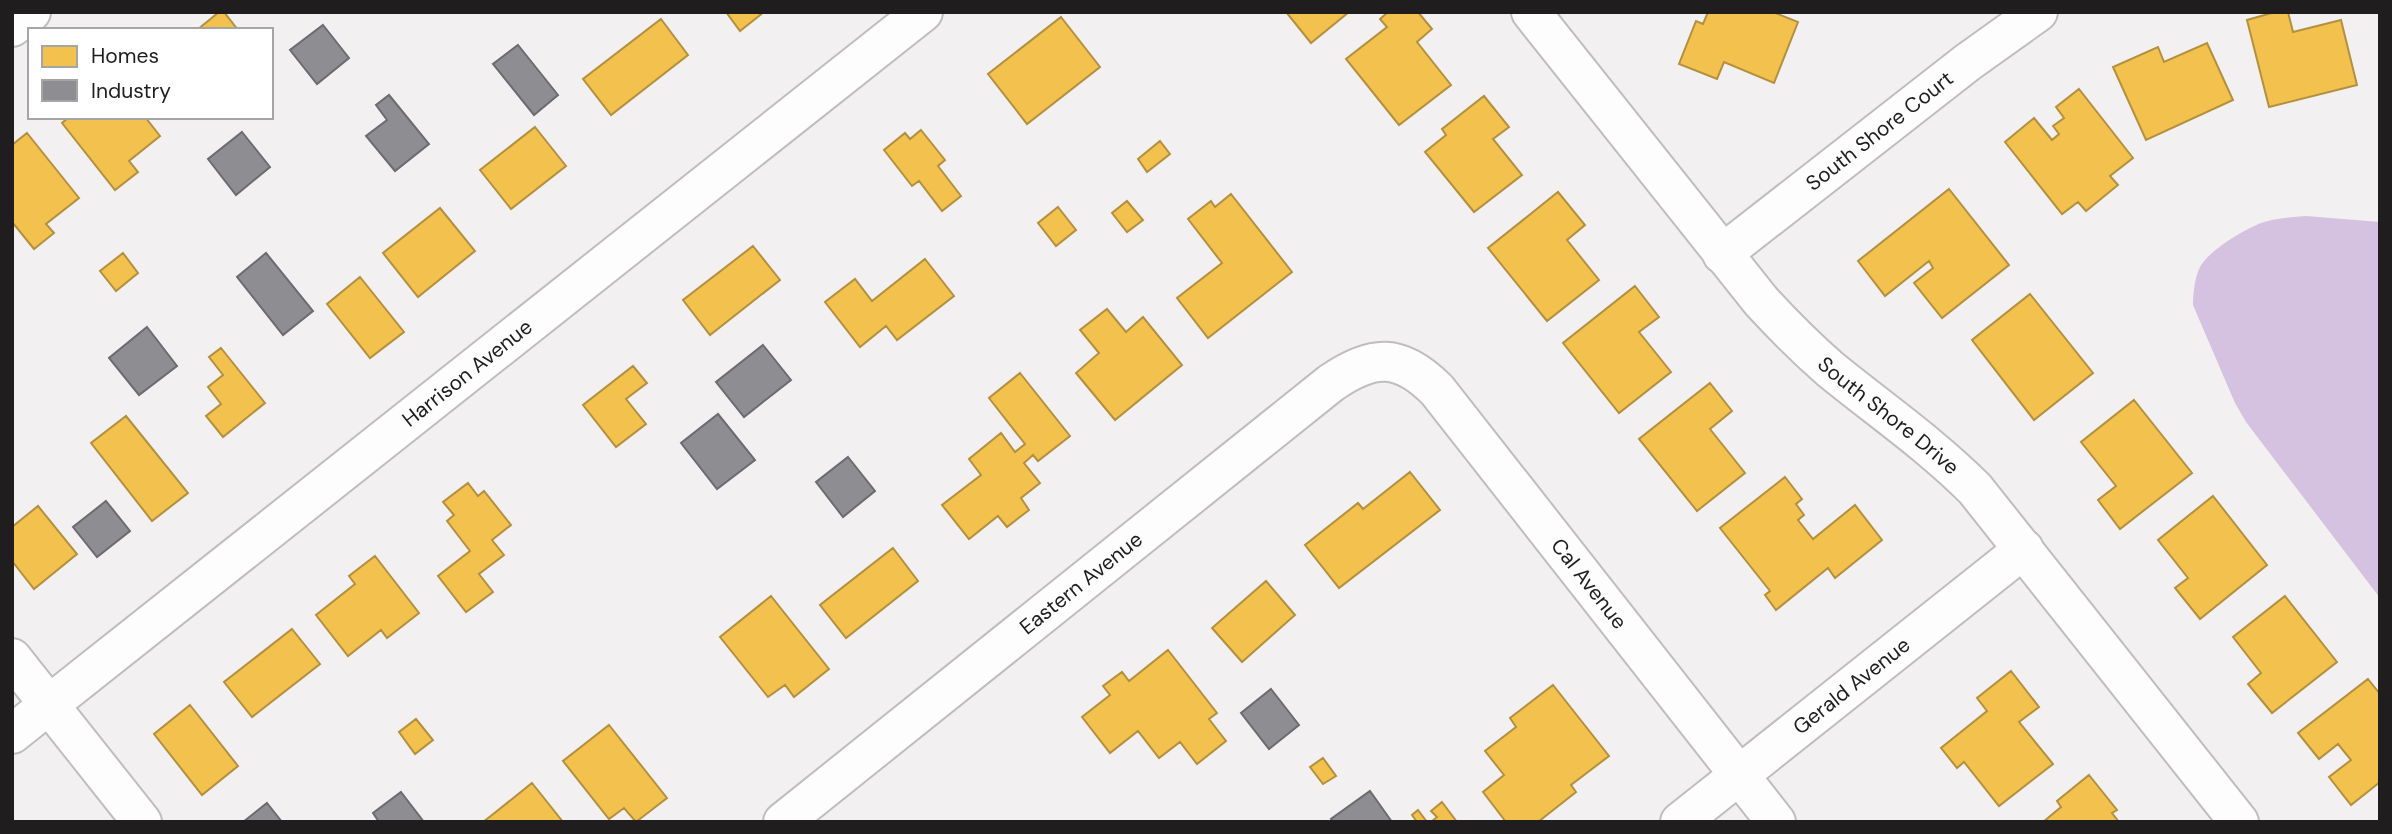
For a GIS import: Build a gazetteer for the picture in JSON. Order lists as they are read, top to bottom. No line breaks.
{"streets":{"street":["South Shore Court","Harrison Avenue","South Shore Drive","Eastern Avenue","Cal Avenue","Gerald Avenue"]},"crossings":[["South Shore Court","South Shore Drive"],["South Shore Drive","Gerald Avenue"],["Eastern Avenue","Cal Avenue"],["Cal Avenue","Gerald Avenue"]],"legend":["Homes","Industry"]}
